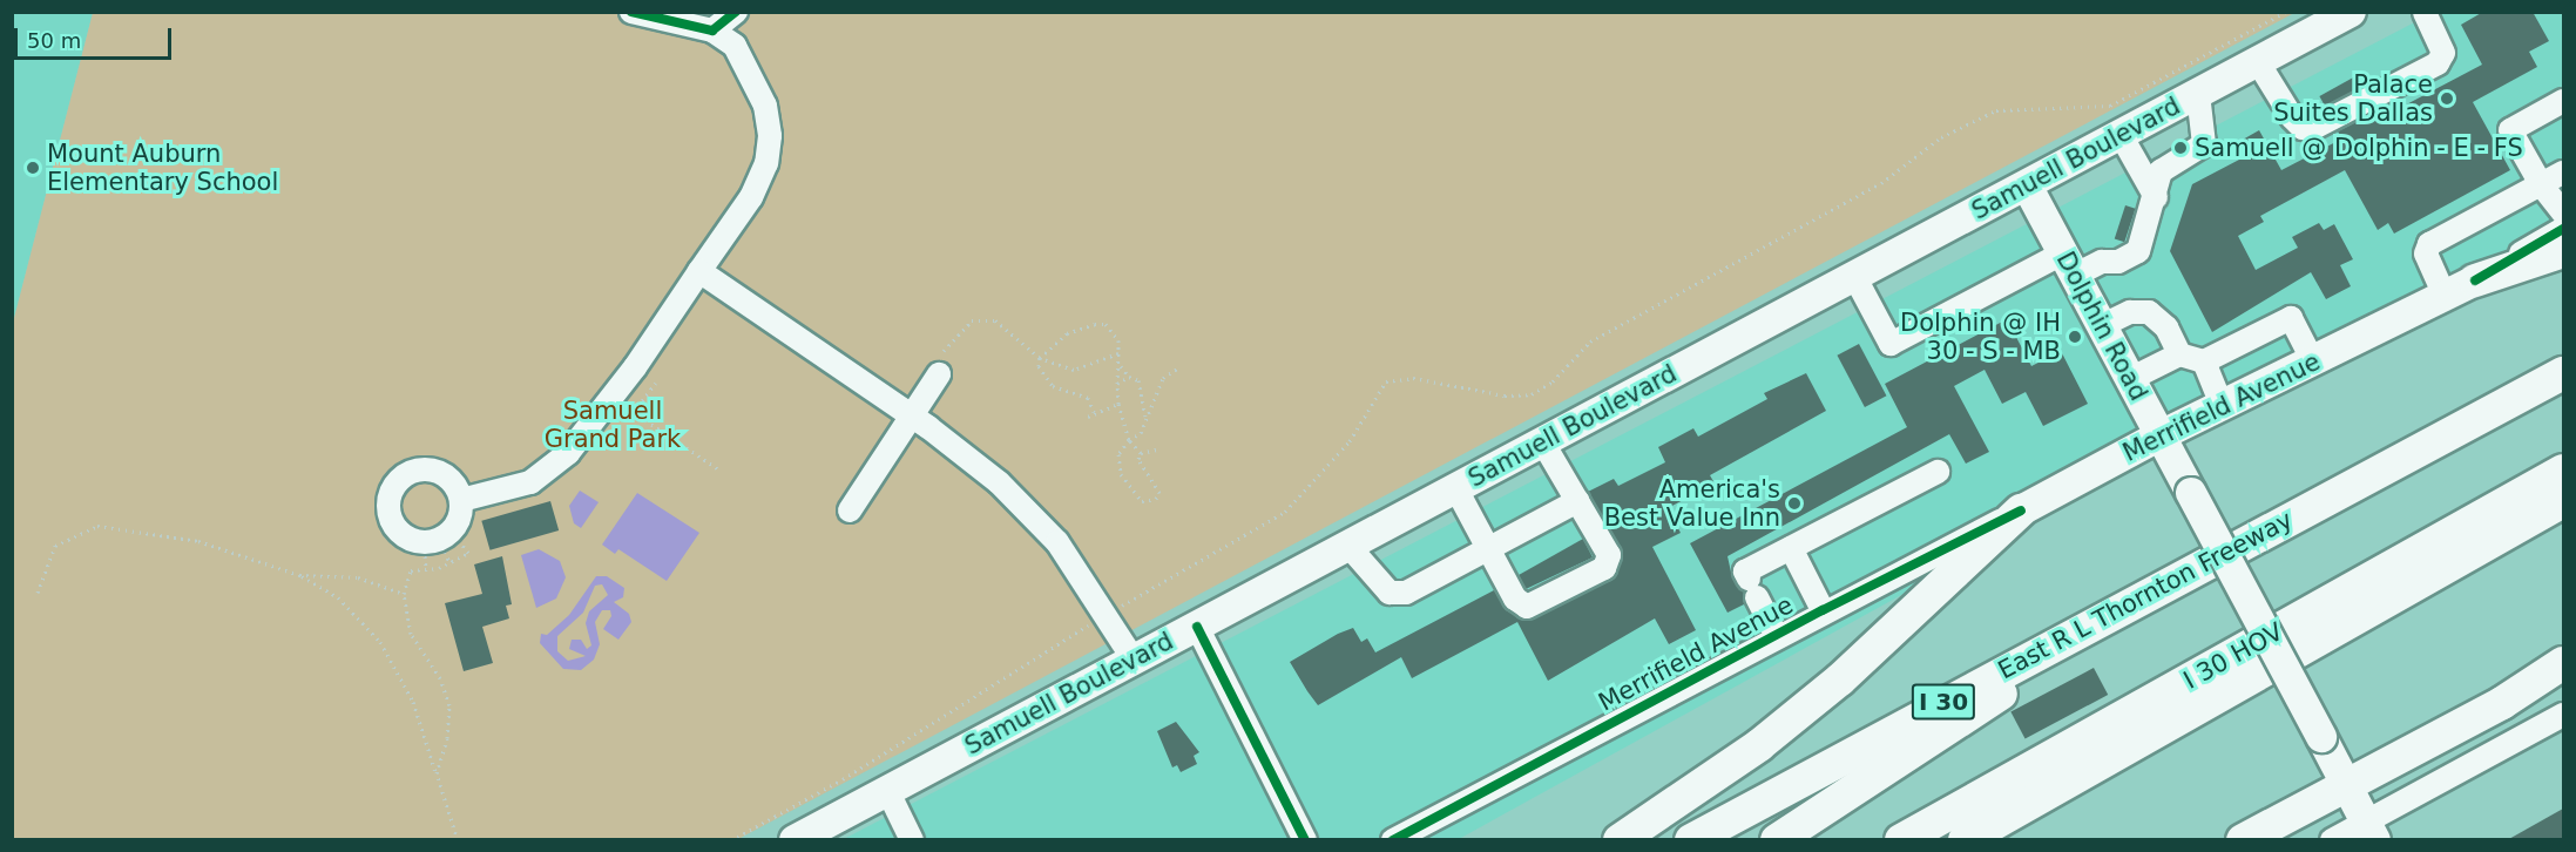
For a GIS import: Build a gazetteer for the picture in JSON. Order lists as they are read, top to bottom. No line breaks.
{"streets":{"highway":["East R L Thornton Freeway","I 30 HOV","I 30"],"main road":["Samuell Boulevard","Dolphin Road","Merrifield Avenue"]},"crossings":[["Samuell Boulevard","Dolphin Road"],["Dolphin Road","Merrifield Avenue"]],"parks":["Samuell Grand Park"],"places":["Palace Suites Dallas","Samuell @ Dolphin - E - FS","Mount Auburn Elementary School","Dolphin @ IH 30 - S - MB","America's Best Value Inn"],"scale_bar":"50 m"}
